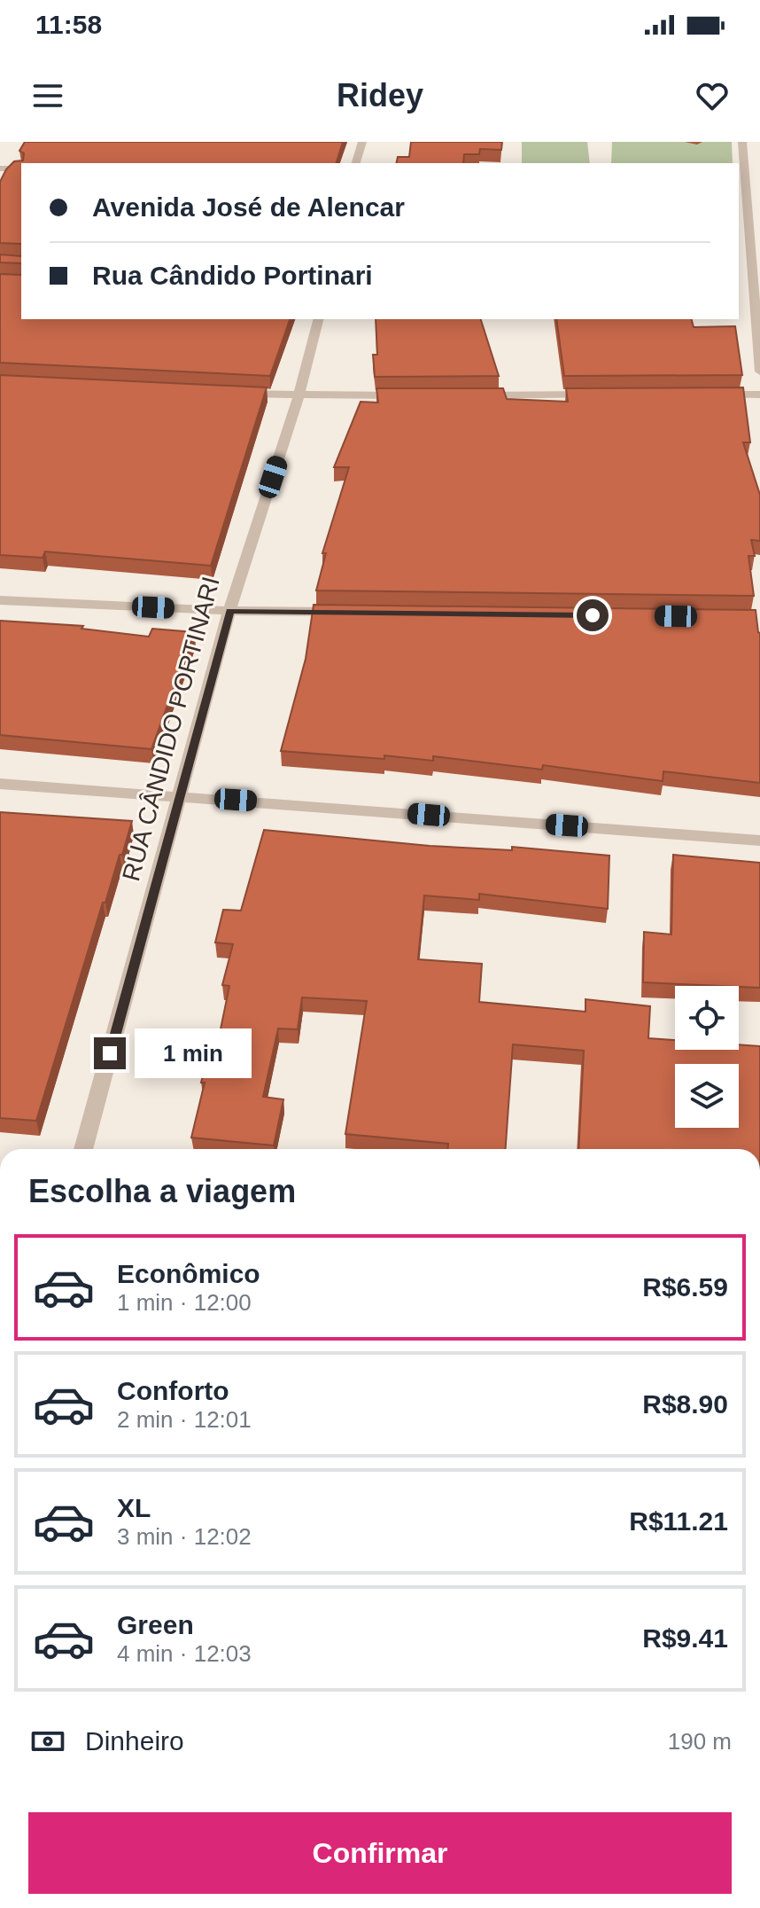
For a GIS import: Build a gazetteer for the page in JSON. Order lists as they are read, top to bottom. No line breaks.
{"streets":{"street":["RUA CÂNDIDO PORTINARI"]},"page":{"status":"11:58","header":"Ridey","banner":["Avenida José de Alencar","Rua Cândido Portinari"],"bubble":"1 min","heading":"Escolha a viagem","list":[{"name":"Econômico","note":"1 min · 12:00","value":"R$6.59"},{"name":"Conforto","note":"2 min · 12:01","value":"R$8.90"},{"name":"XL","note":"3 min · 12:02","value":"R$11.21"},{"name":"Green","note":"4 min · 12:03","value":"R$9.41"}],"pay":["Dinheiro","190 m"],"buttons":"Confirmar"}}
